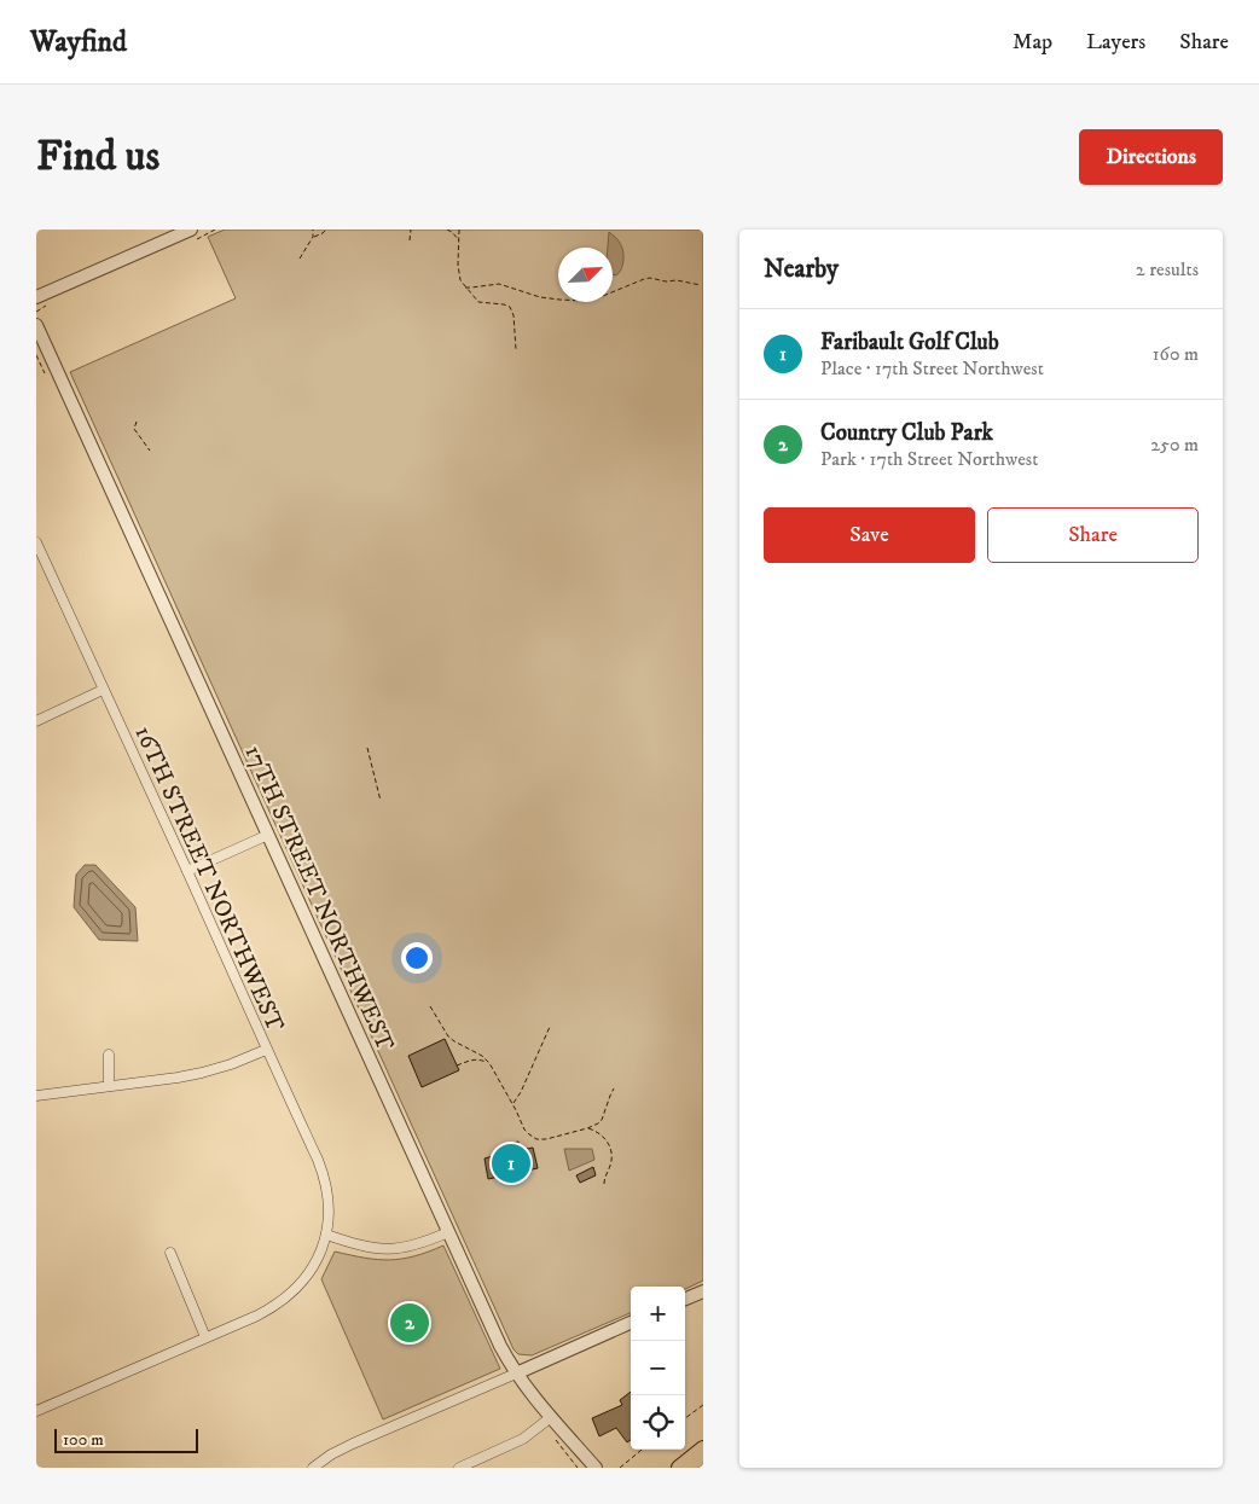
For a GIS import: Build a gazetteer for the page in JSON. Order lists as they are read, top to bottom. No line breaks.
{"streets":{"street":["16TH STREET NORTHWEST","17TH STREET NORTHWEST"]},"scale_bar":"100 m","north":"top right","page":{"header":"Wayfind","nav":["Map","Layers","Share"],"buttons":["Directions",["Save","Share"]],"title":"Find us","heading":["Nearby","2 results"],"list":[{"mark":"1","name":"Faribault Golf Club","note":"Place · 17th Street Northwest","value":"160 m"},{"mark":"2","name":"Country Club Park","note":"Park · 17th Street Northwest","value":"250 m"}],"pins":["1","2"],"map_buttons":["+","−"],"scale":"100 m"}}
